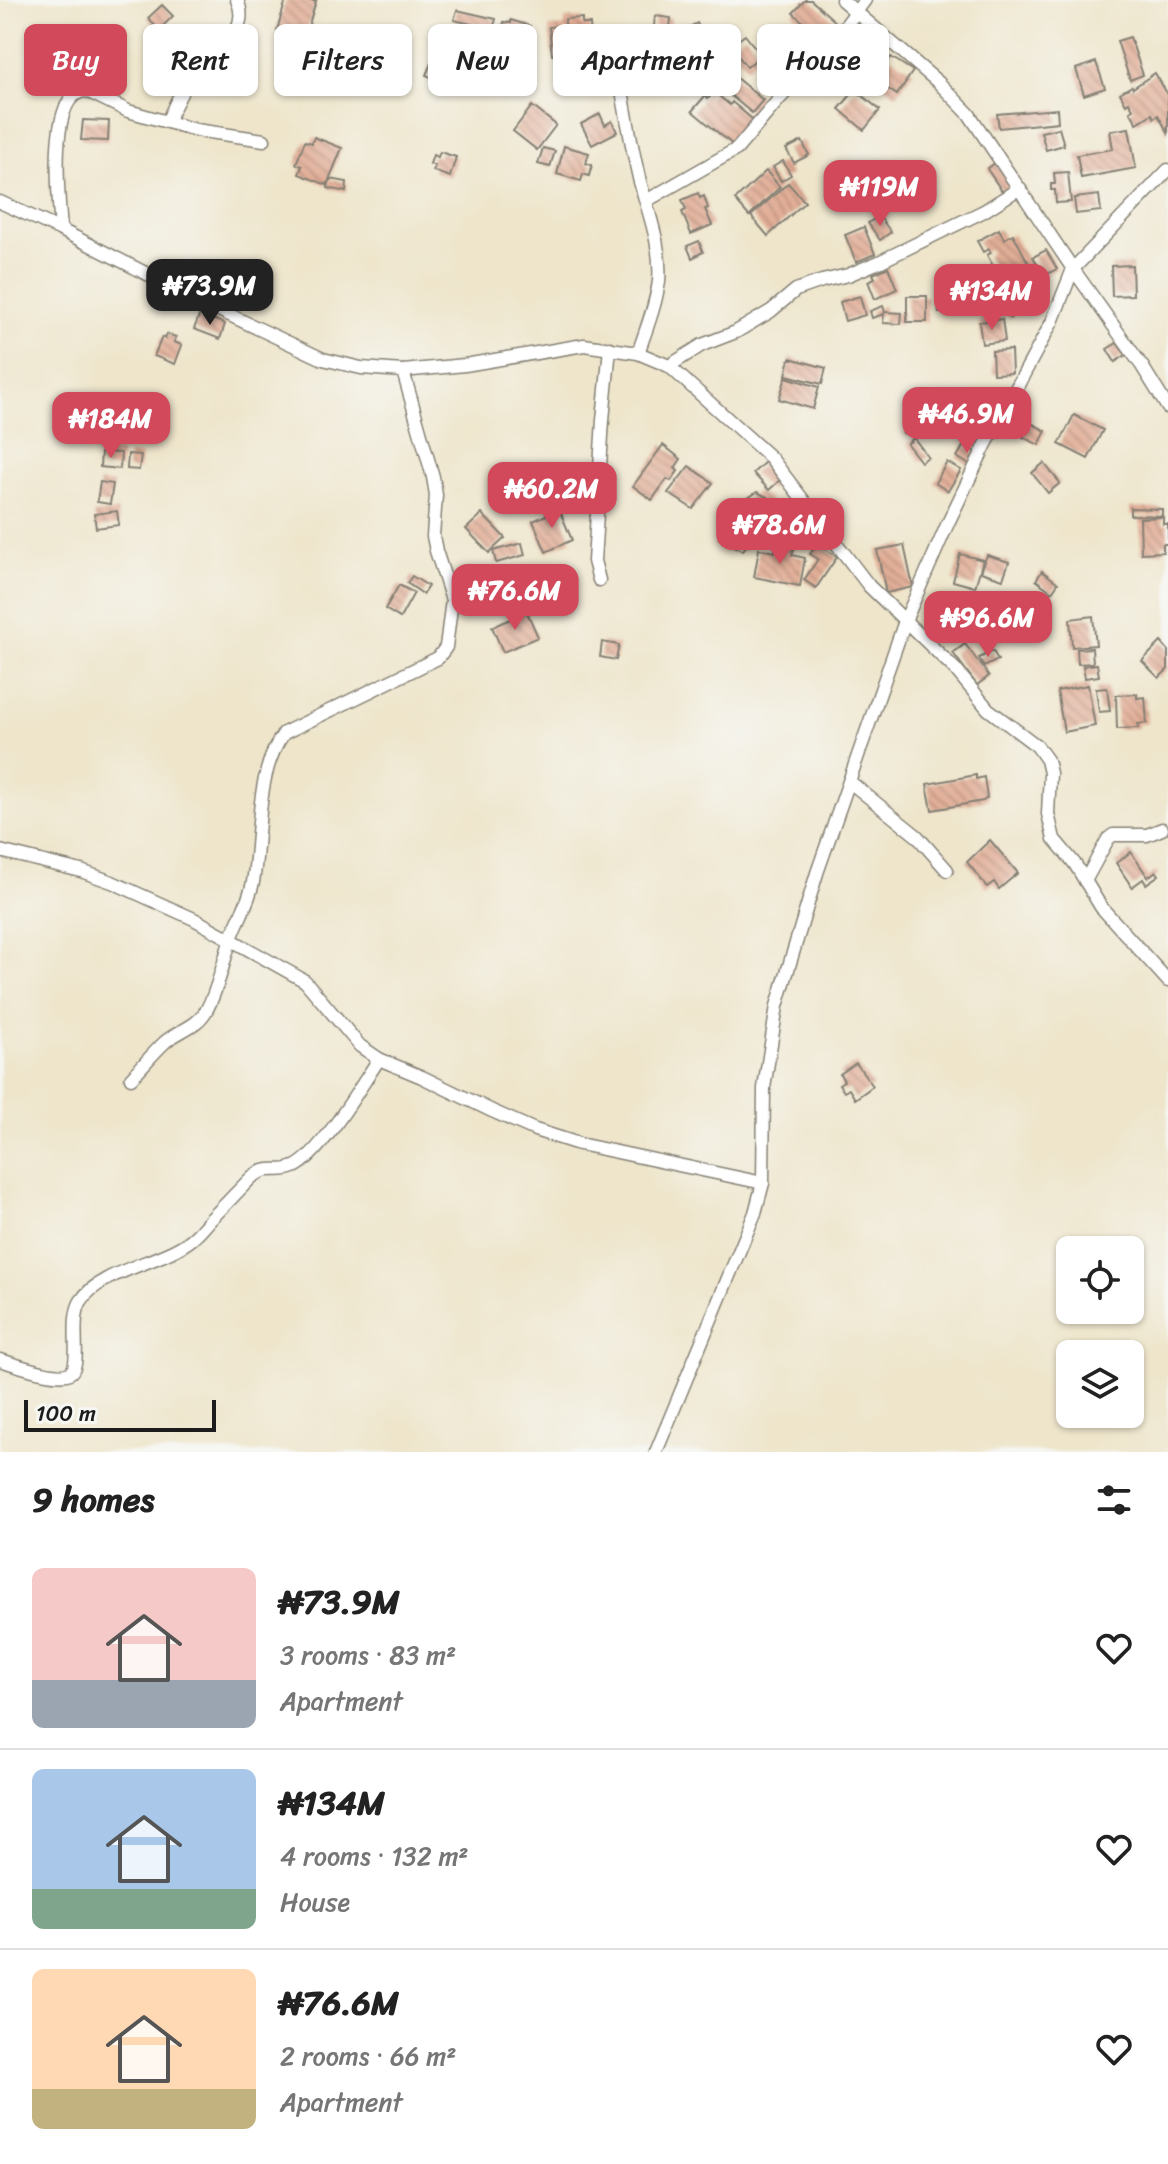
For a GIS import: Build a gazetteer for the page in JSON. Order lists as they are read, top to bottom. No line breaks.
{"scale_bar":"100 m","page":{"chip":["Buy","Rent","Filters","New","Apartment","House"],"price":["₦119M","₦73.9M","₦134M","₦46.9M","₦184M","₦60.2M","₦78.6M","₦76.6M","₦96.6M"],"scale":"100 m","heading":"9 homes","list":[{"name":"₦73.9M","note":"3 rooms · 83 m² · Apartment"},{"name":"₦134M","note":"4 rooms · 132 m² · House"},{"name":"₦76.6M","note":"2 rooms · 66 m² · Apartment"}]}}
